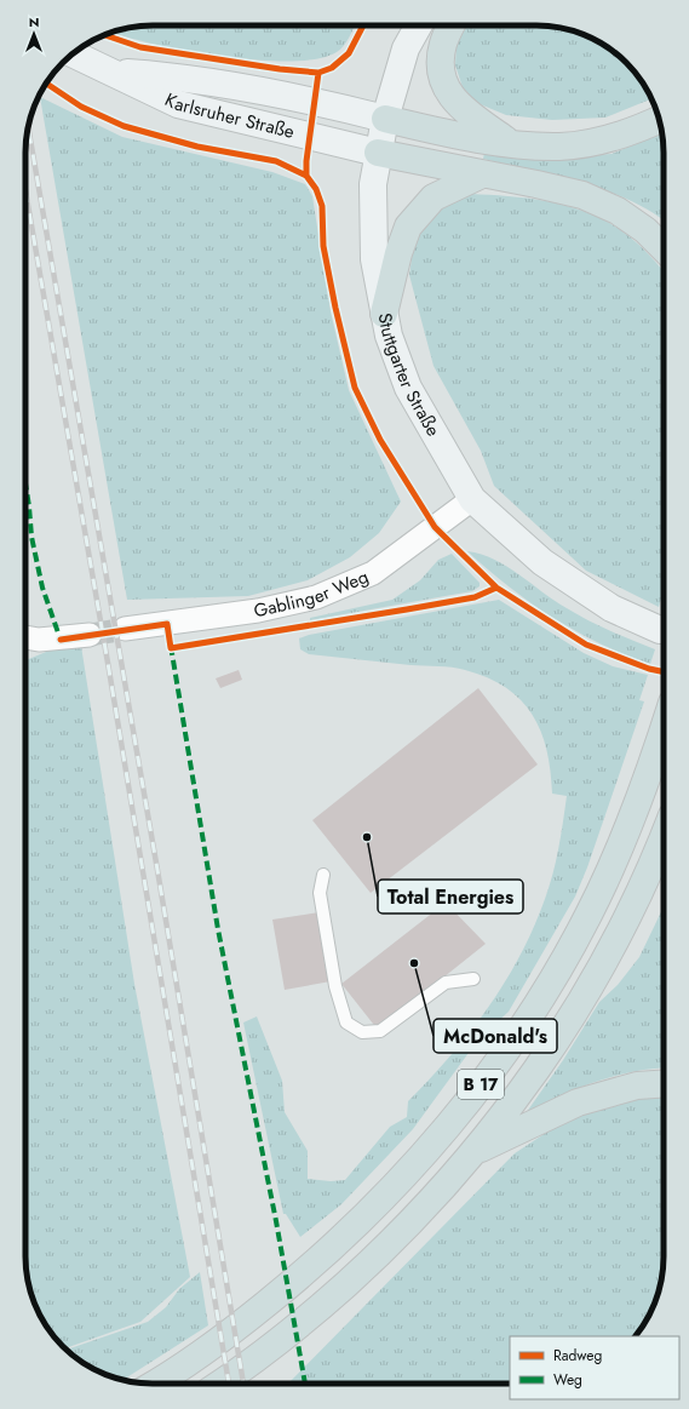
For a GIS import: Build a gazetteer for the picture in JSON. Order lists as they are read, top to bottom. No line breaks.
{"streets":{"highway":["B 17"],"street":["Karlsruher Straße","Stuttgarter Straße","Gablinger Weg"]},"crossings":[["Karlsruher Straße","Stuttgarter Straße"],["Stuttgarter Straße","Gablinger Weg"]],"places":["Total Energies","McDonald's"],"legend":["Radweg","Weg"],"north":"top"}
